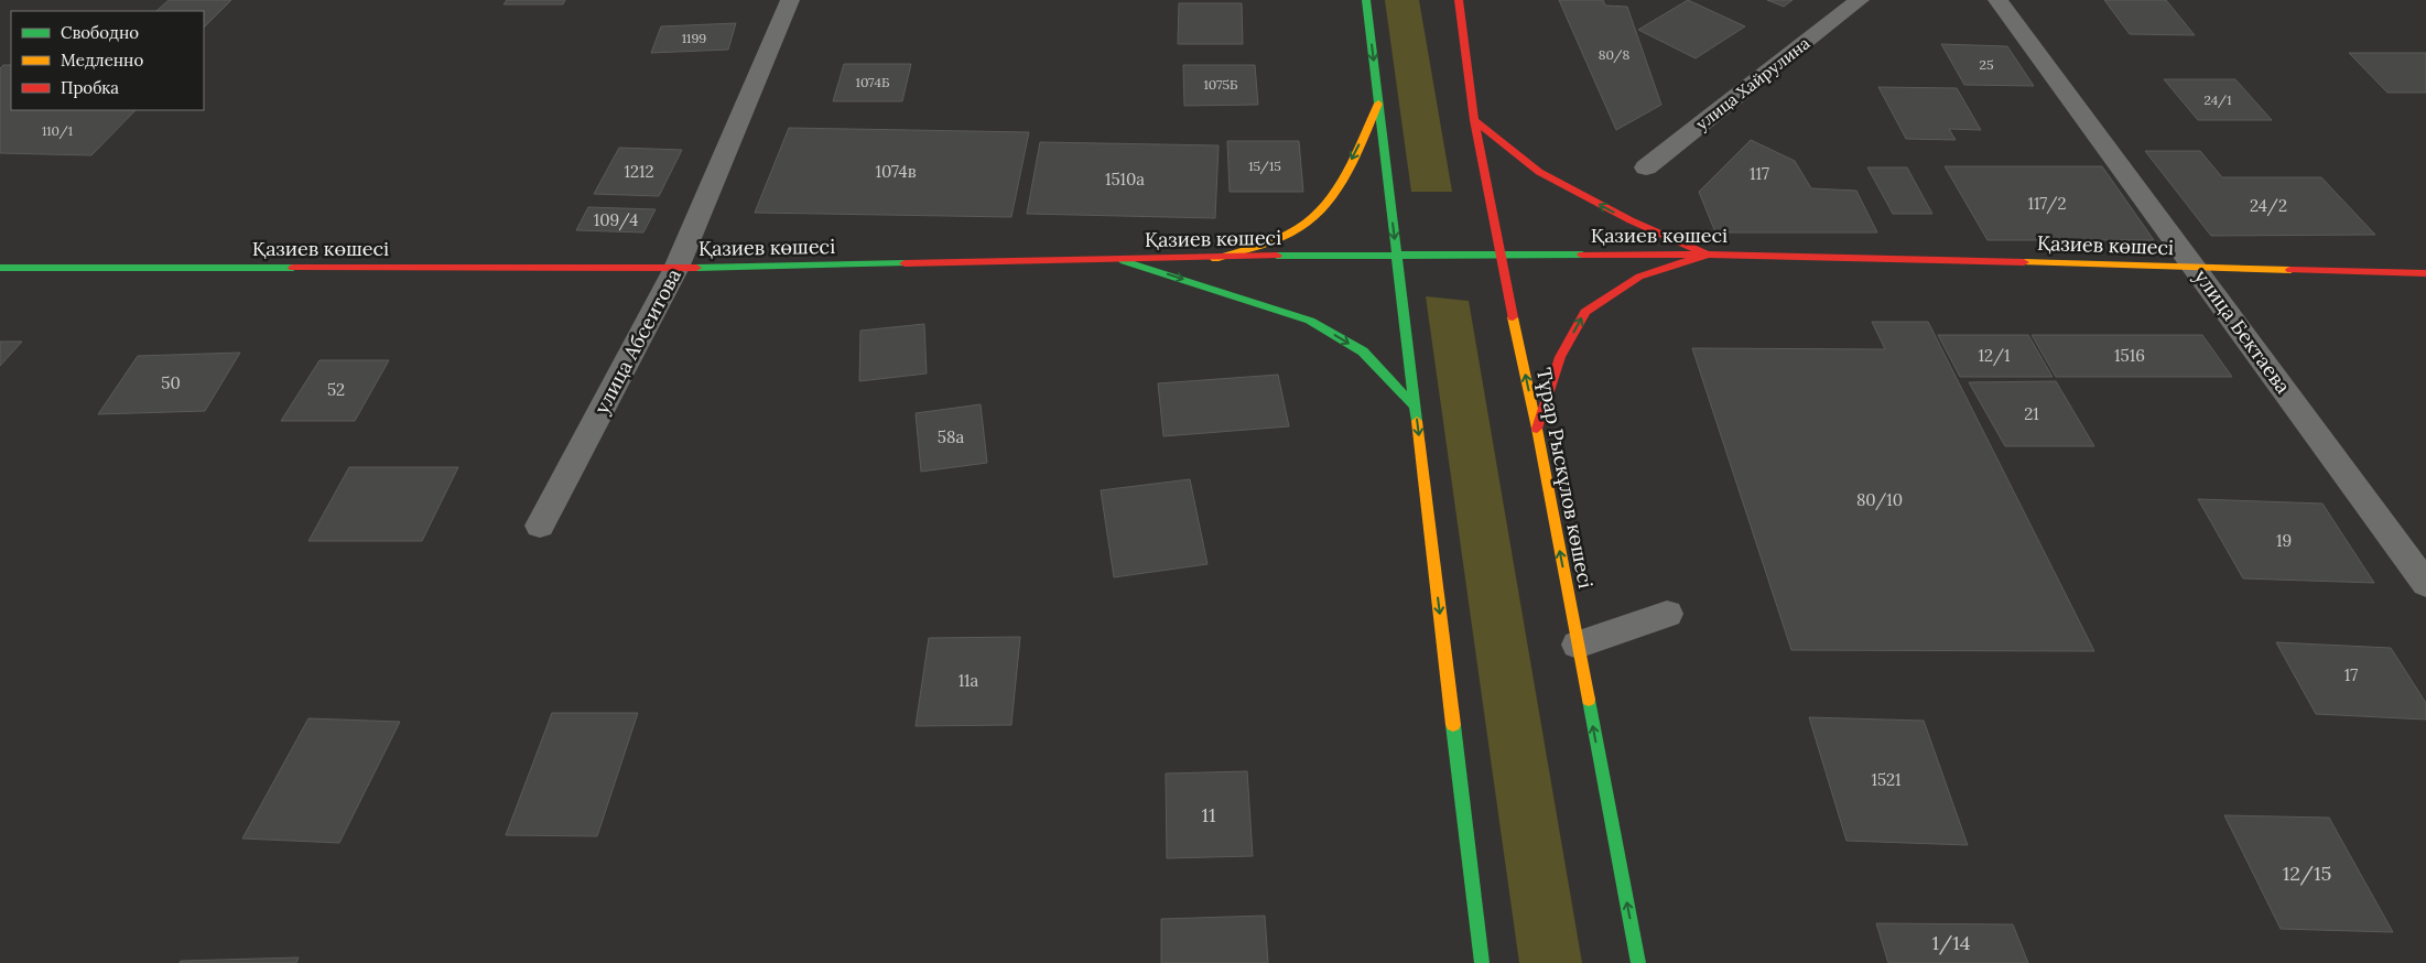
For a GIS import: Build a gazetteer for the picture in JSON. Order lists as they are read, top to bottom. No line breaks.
{"streets":{"main road":["Қазиев көшесі","Тұрар Рыскұлов көшесі"],"street":["улица Хайрулина","улица Бектаева","улица Абсеитова"]},"crossings":[["Қазиев көшесі","улица Бектаева"],["Қазиев көшесі","улица Абсеитова"],["Қазиев көшесі","Тұрар Рыскұлов көшесі"]],"one_way":["Тұрар Рыскұлов көшесі"],"house_numbers":["1199","80/8","25","1074Б","1075Б","24/1","110/1","15/15","1212","1074в","117","1510а","117/2","24/2","109/4","12/1","1516","50","52","21","58а","80/10","19","17","11а","1521","11","12/15","1/14"],"legend":["Свободно","Медленно","Пробка"]}
